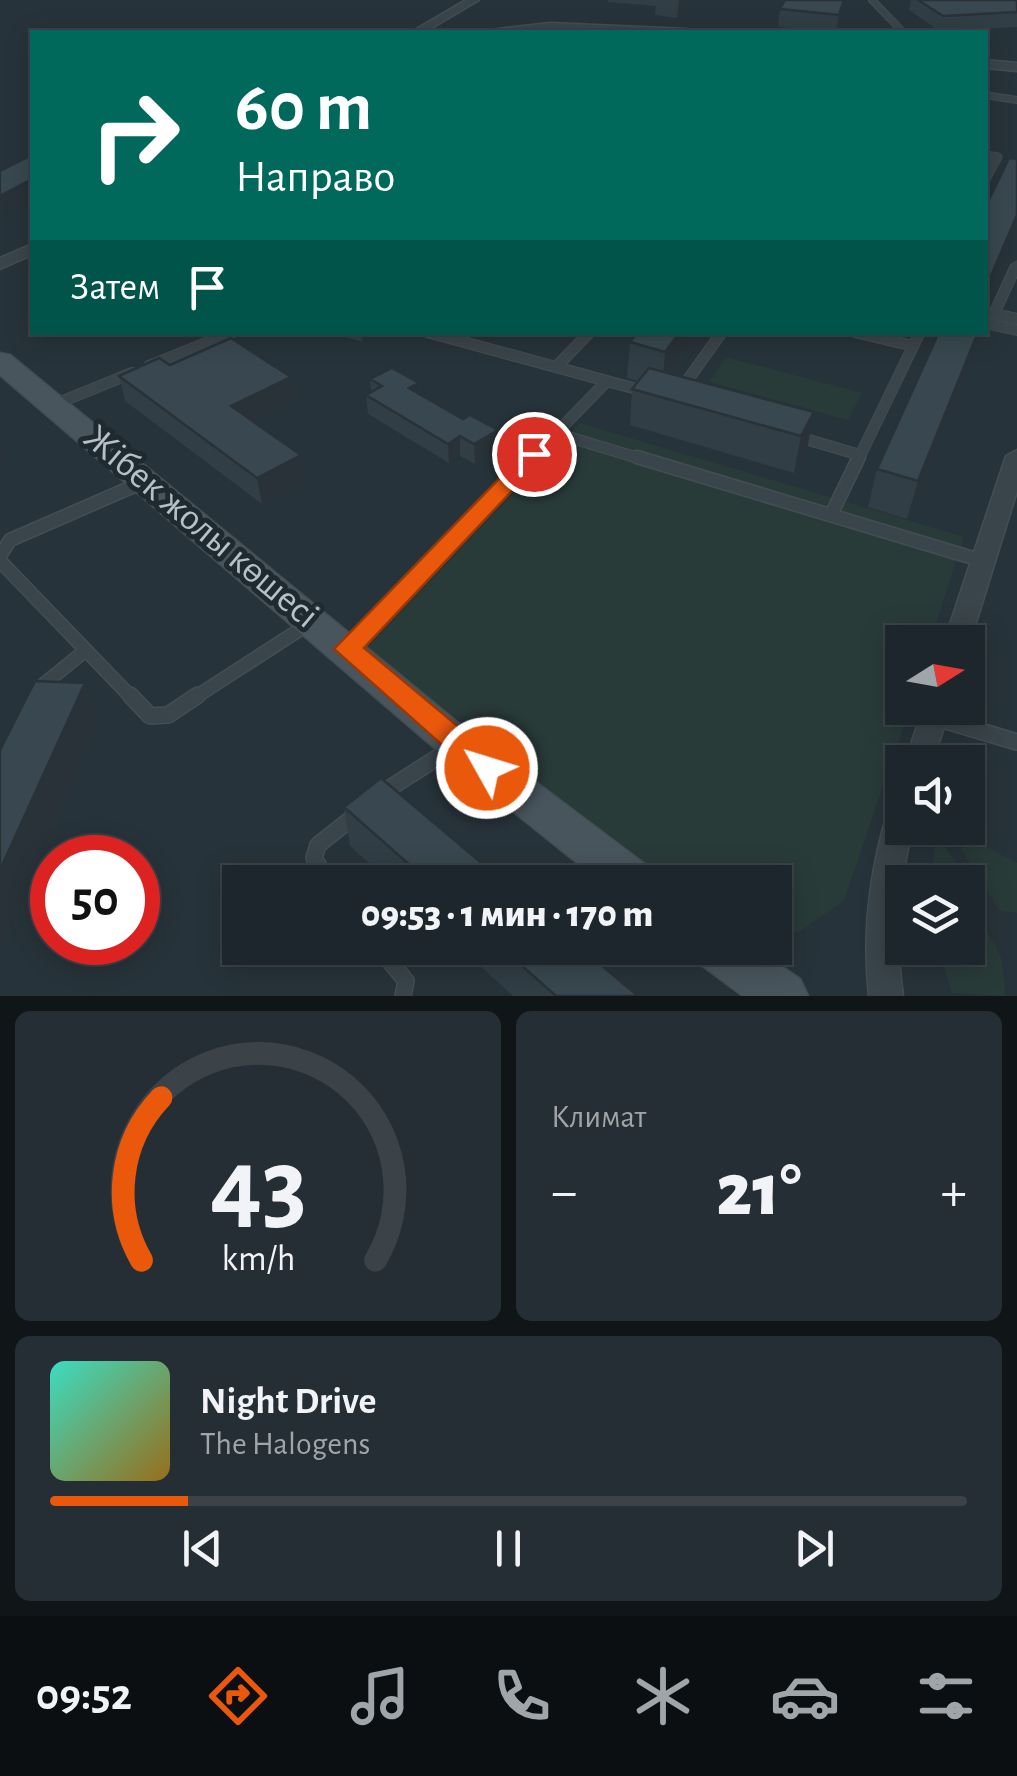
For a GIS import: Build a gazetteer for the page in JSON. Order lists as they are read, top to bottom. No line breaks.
{"streets":{"main road":["Жібек жолы көшесі"]},"north":"right","page":{"turn":["60 m","Направо"],"then":"Затем","limit":"50","trip":"09:53 · 1 мин · 170 m","tile":"Климат","heat":["−","21°","+"],"song":["Night Drive","The Halogens"],"tabs":"09:52","gauge":["43","km/h"]}}
